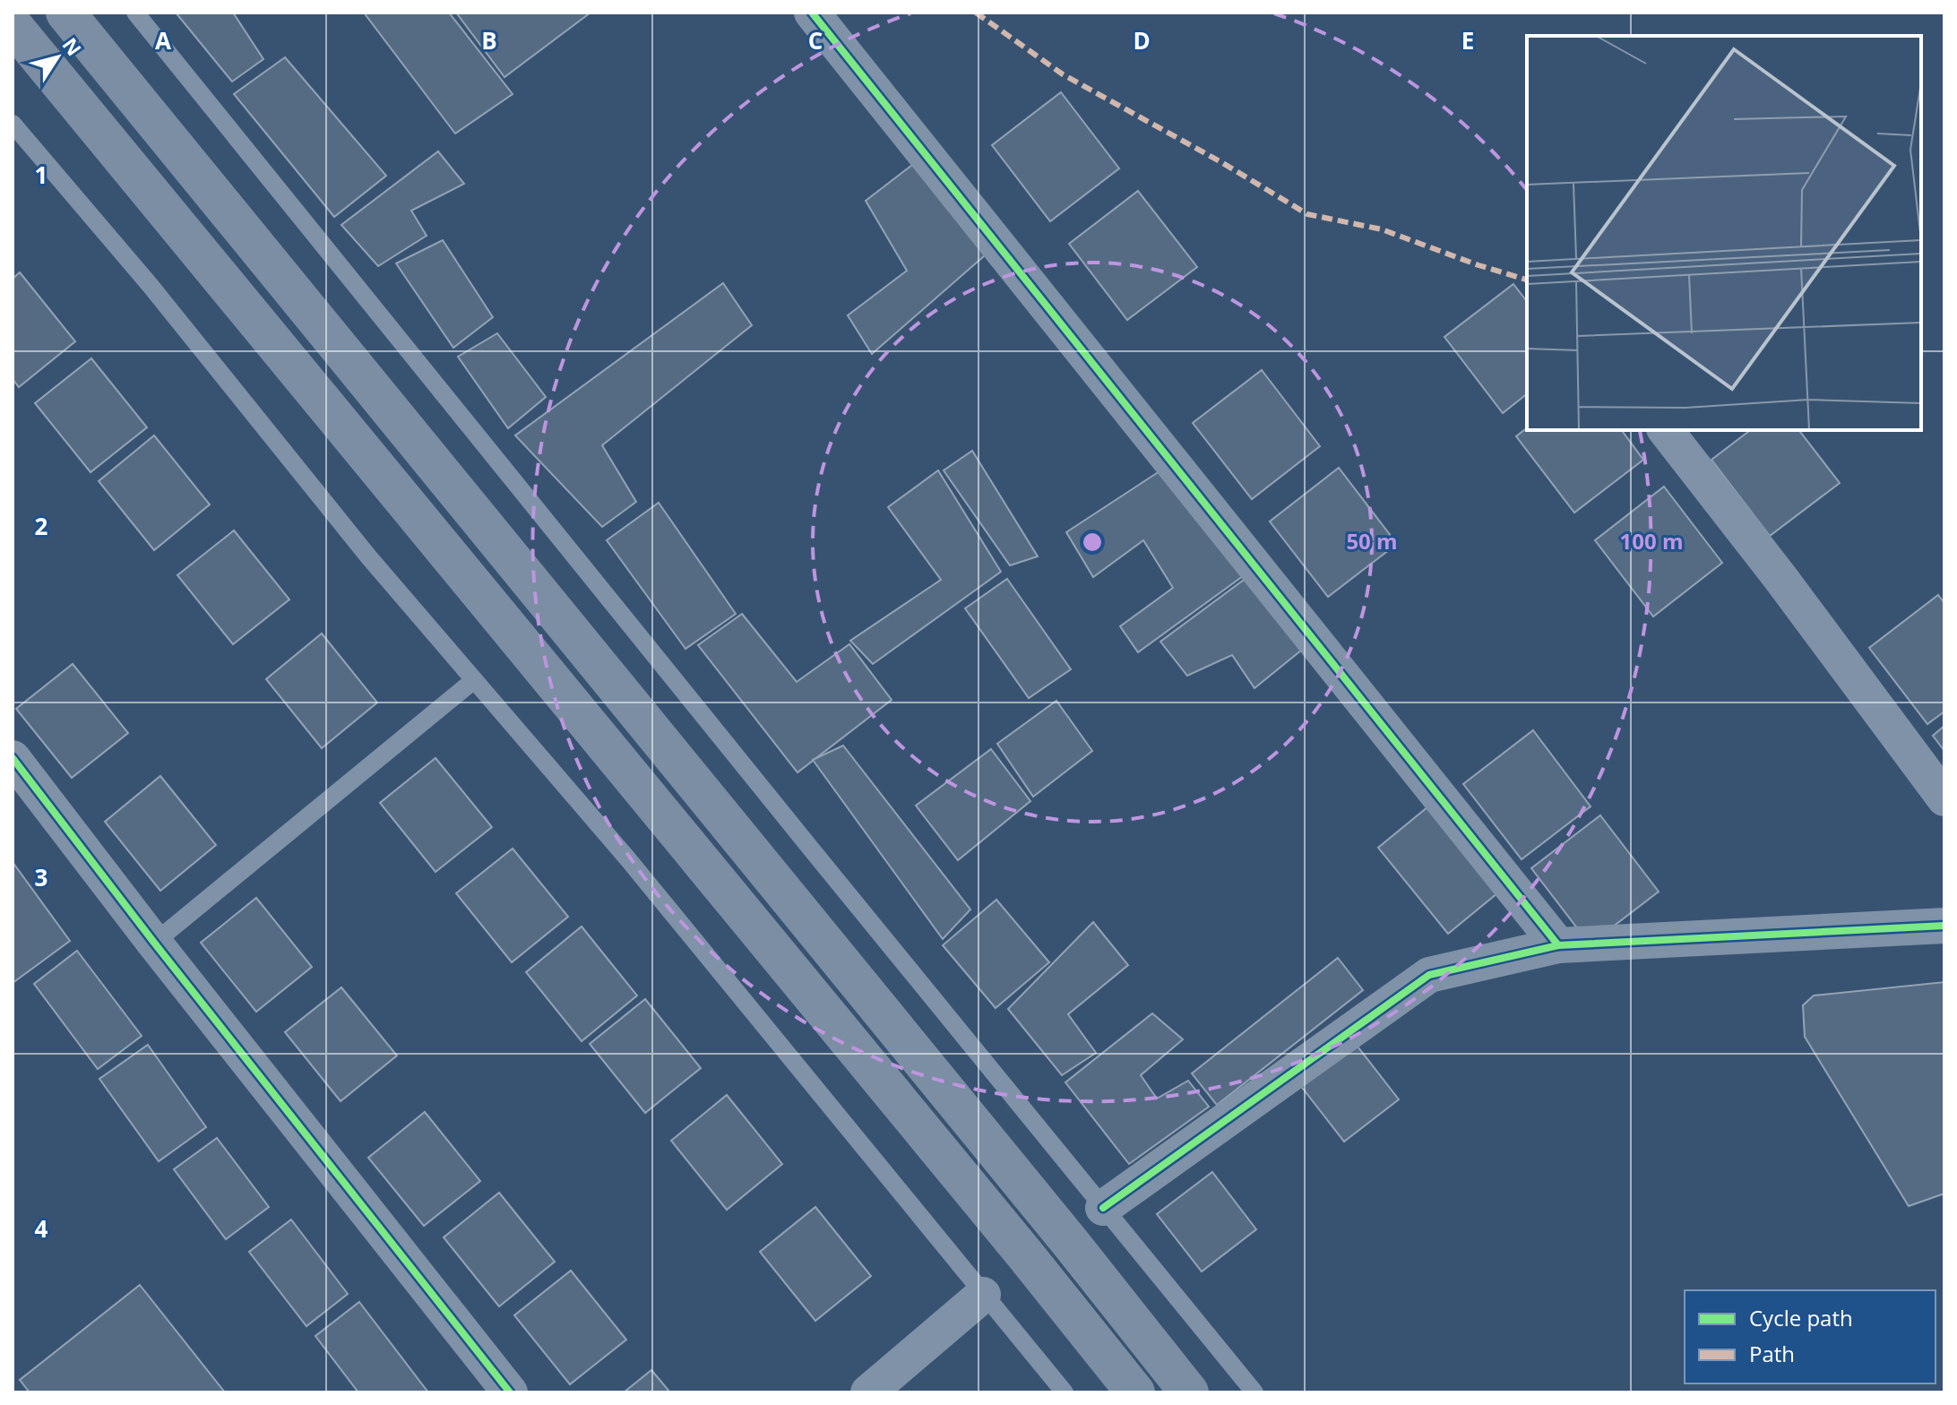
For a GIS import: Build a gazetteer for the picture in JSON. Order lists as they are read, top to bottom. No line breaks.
{"legend":["Cycle path","Path"],"north":"top right","grid":{"columns":["A","B","C","D","E"],"rows":["1","2","3","4"]},"rings":["50 m","100 m"]}
